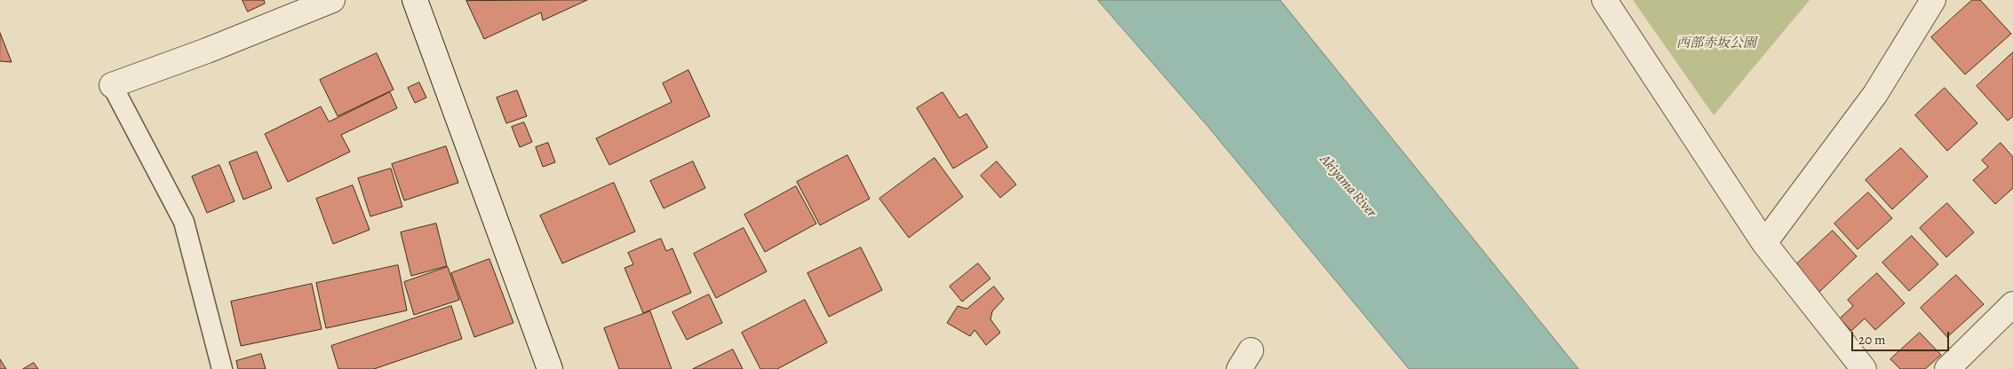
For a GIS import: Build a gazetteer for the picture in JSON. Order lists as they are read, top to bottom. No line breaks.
{"water":["Akiyama River"],"parks":["西部赤坂公園"],"scale_bar":"20 m"}
